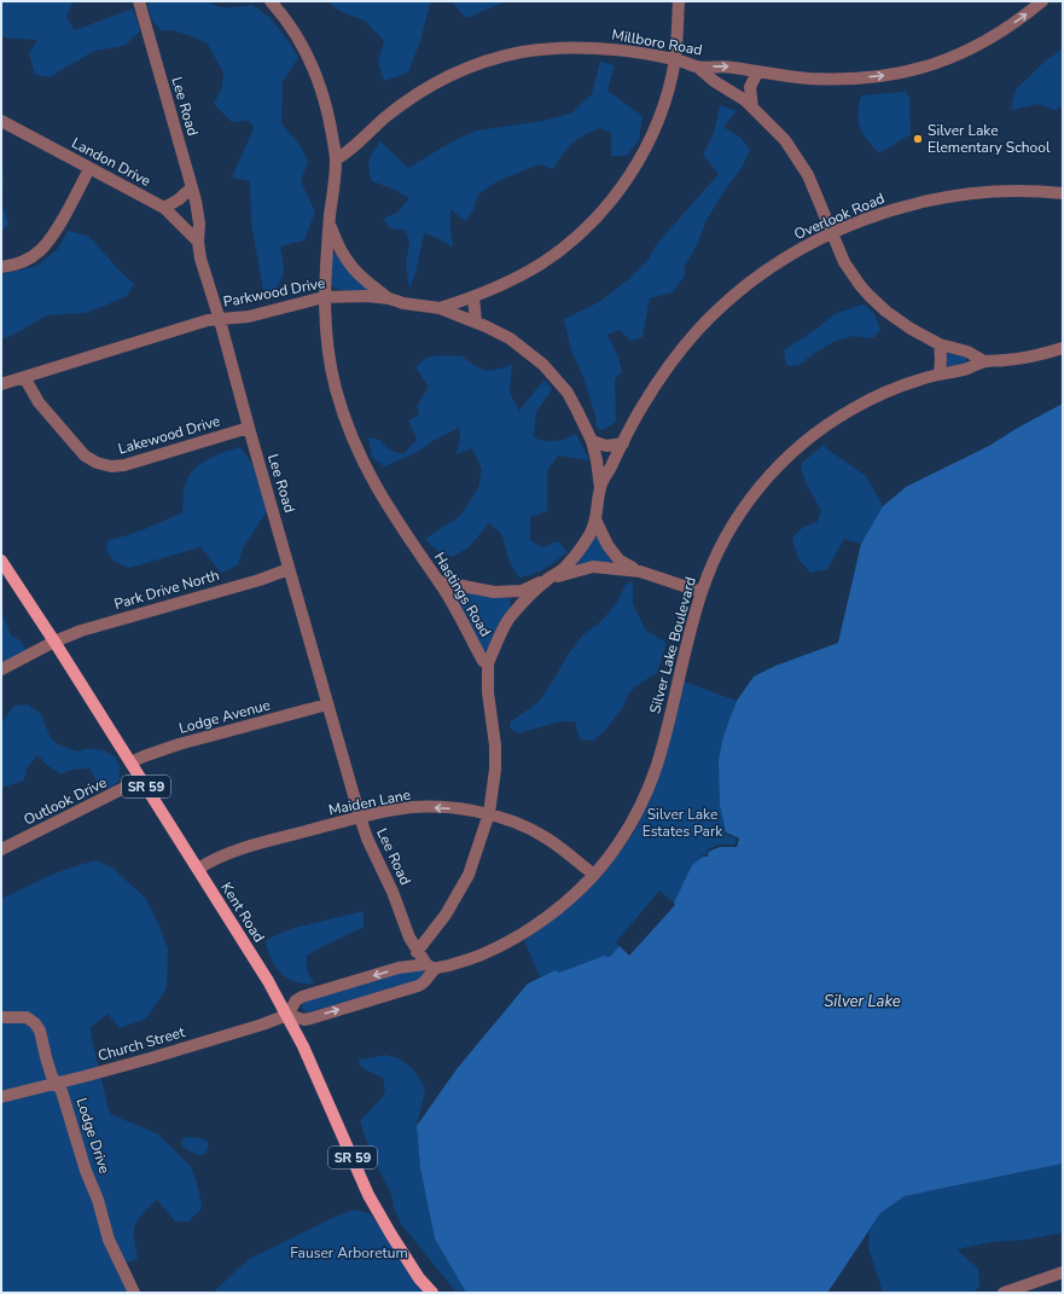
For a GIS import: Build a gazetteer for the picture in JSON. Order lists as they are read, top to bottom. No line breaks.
{"streets":{"main road":["SR 59","Kent Road"],"street":["Millboro Road","Lee Road","Landon Drive","Overlook Road","Parkwood Drive","Lakewood Drive","Park Drive North","Hastings Road","Silver Lake Boulevard","Lodge Avenue","Outlook Drive","Maiden Lane","Church Street","Lodge Drive"]},"crossings":[["Millboro Road","Hastings Road"],["Lee Road","Landon Drive"],["Lee Road","Parkwood Drive"],["Lee Road","Lakewood Drive"],["Lee Road","Park Drive North"],["Lee Road","Silver Lake Boulevard"],["Lee Road","Lodge Avenue"],["Lee Road","Maiden Lane"],["Overlook Road","Parkwood Drive"],["Parkwood Drive","Lakewood Drive"],["Parkwood Drive","Hastings Road"],["Park Drive North","Kent Road"],["Silver Lake Boulevard","Maiden Lane"],["Silver Lake Boulevard","Kent Road"],["Silver Lake Boulevard","Church Street"],["Lodge Avenue","Kent Road"],["Outlook Drive","Kent Road"],["Maiden Lane","Kent Road"],["Kent Road","Church Street"],["Church Street","Lodge Drive"]],"one_way":["Millboro Road"],"water":["Silver Lake"],"parks":["Silver Lake Estates Park","Fauser Arboretum"],"places":["Silver Lake Elementary School"]}
